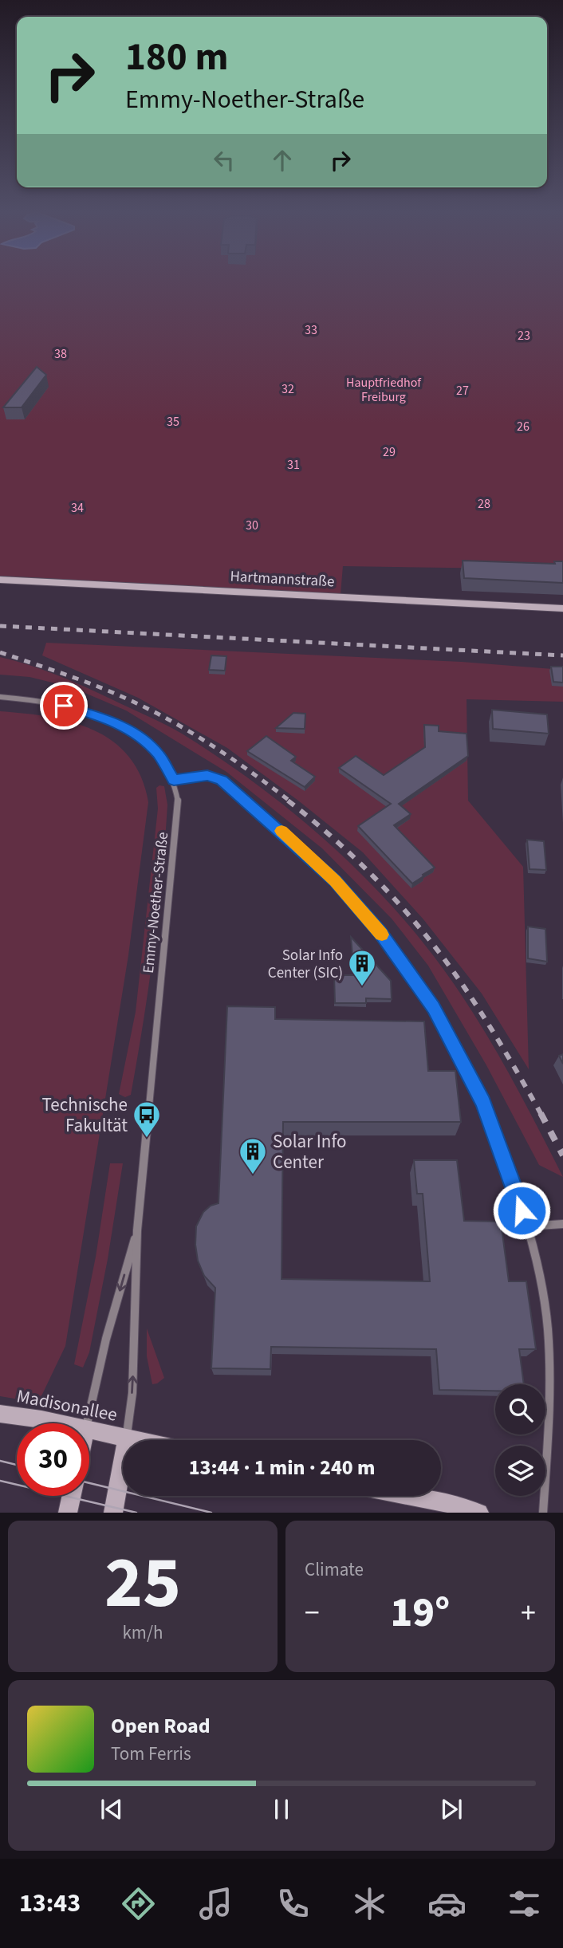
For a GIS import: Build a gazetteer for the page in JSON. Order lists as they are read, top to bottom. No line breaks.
{"streets":{"street":["Hartmannstraße","Emmy-Noether-Straße","Madisonallee"]},"crossings":[["Emmy-Noether-Straße","Madisonallee"]],"parks":["33","23","38","Hauptfriedhof Freiburg","32","27","35","26","29","31","28","34","30"],"places":{"building":["Solar Info Center (SIC)","Solar Info Center"],"bus stop":["Technische Fakultät"]},"page":{"turn":["180 m","Emmy-Noether-Straße"],"limit":"30","trip":"13:44 · 1 min · 240 m","tile":[["25","km/h"],"Climate"],"heat":["−","19°","+"],"song":["Open Road","Tom Ferris"],"tabs":"13:43"}}
